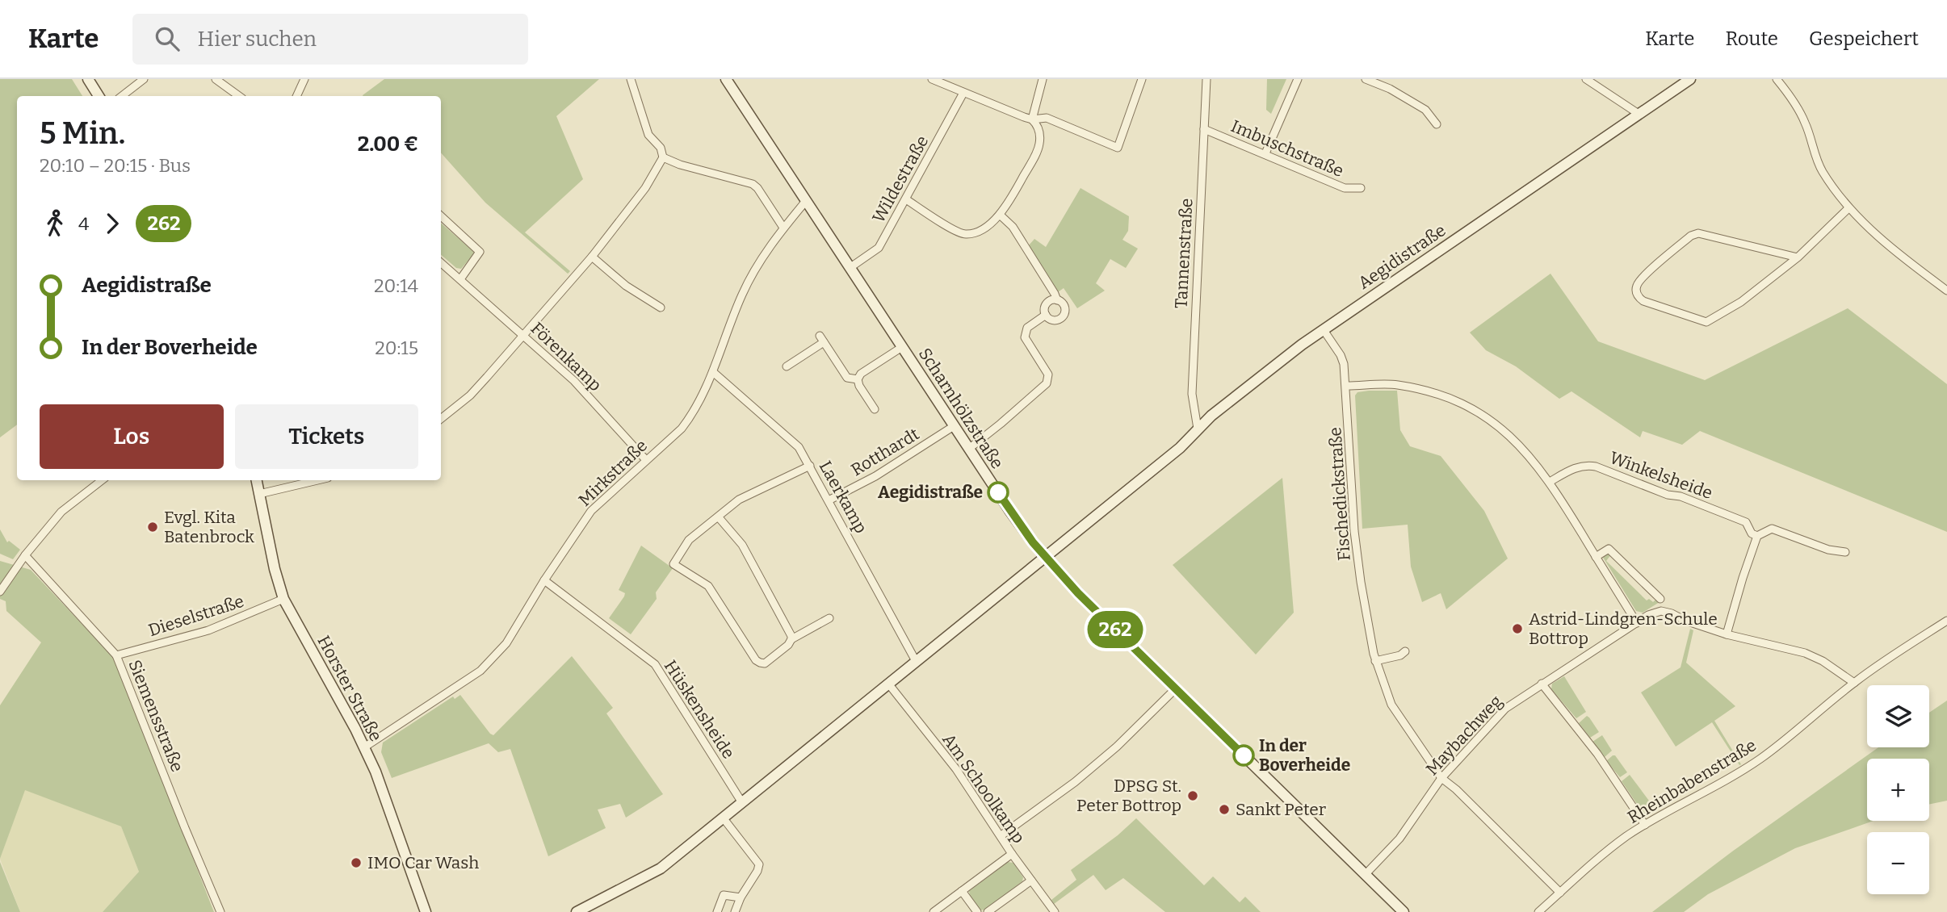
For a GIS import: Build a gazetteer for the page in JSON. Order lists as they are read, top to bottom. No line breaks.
{"streets":{"main road":["Aegidistraße","Scharnhölzstraße","Horster Straße"],"street":["Imbuschstraße","Wildestraße","Tannenstraße","Förenkamp","Rotthardt","Mirkstraße","Winkelsheide","Fischedickstraße","Laerkamp","Dieselstraße","Hüskensheide","Siemensstraße","Maybachweg","Rheinbabenstraße","Am Schoolkamp"]},"crossings":[["Imbuschstraße","Tannenstraße"],["Wildestraße","Scharnhölzstraße"],["Tannenstraße","Aegidistraße"],["Aegidistraße","Scharnhölzstraße"],["Aegidistraße","Fischedickstraße"],["Aegidistraße","Laerkamp"],["Aegidistraße","Hüskensheide"],["Aegidistraße","Am Schoolkamp"],["Förenkamp","Mirkstraße"],["Scharnhölzstraße","Rotthardt"],["Scharnhölzstraße","Mirkstraße"],["Scharnhölzstraße","Maybachweg"],["Rotthardt","Laerkamp"],["Mirkstraße","Laerkamp"],["Mirkstraße","Horster Straße"],["Mirkstraße","Hüskensheide"],["Fischedickstraße","Maybachweg"],["Fischedickstraße","Rheinbabenstraße"],["Dieselstraße","Horster Straße"],["Dieselstraße","Siemensstraße"],["Maybachweg","Rheinbabenstraße"]],"places":["Aegidistraße","Evgl. Kita Batenbrock","Astrid-Lindgren-Schule Bottrop","In der Boverheide","DPSG St. Peter Bottrop","Sankt Peter","IMO Car Wash"],"lines":["bus line 262"],"page":{"header":"Karte","search":"Hier suchen","nav":["Karte","Route","Gespeichert"],"on_map":"262","heading":["5 Min.","20:10 – 20:15 · Bus","2.00 €"],"legs":["4","262"],"list":[{"name":"Aegidistraße","value":"20:14"},{"name":"In der Boverheide","value":"20:15"}],"buttons":["Los","Tickets"],"map_buttons":["+","−"]}}
